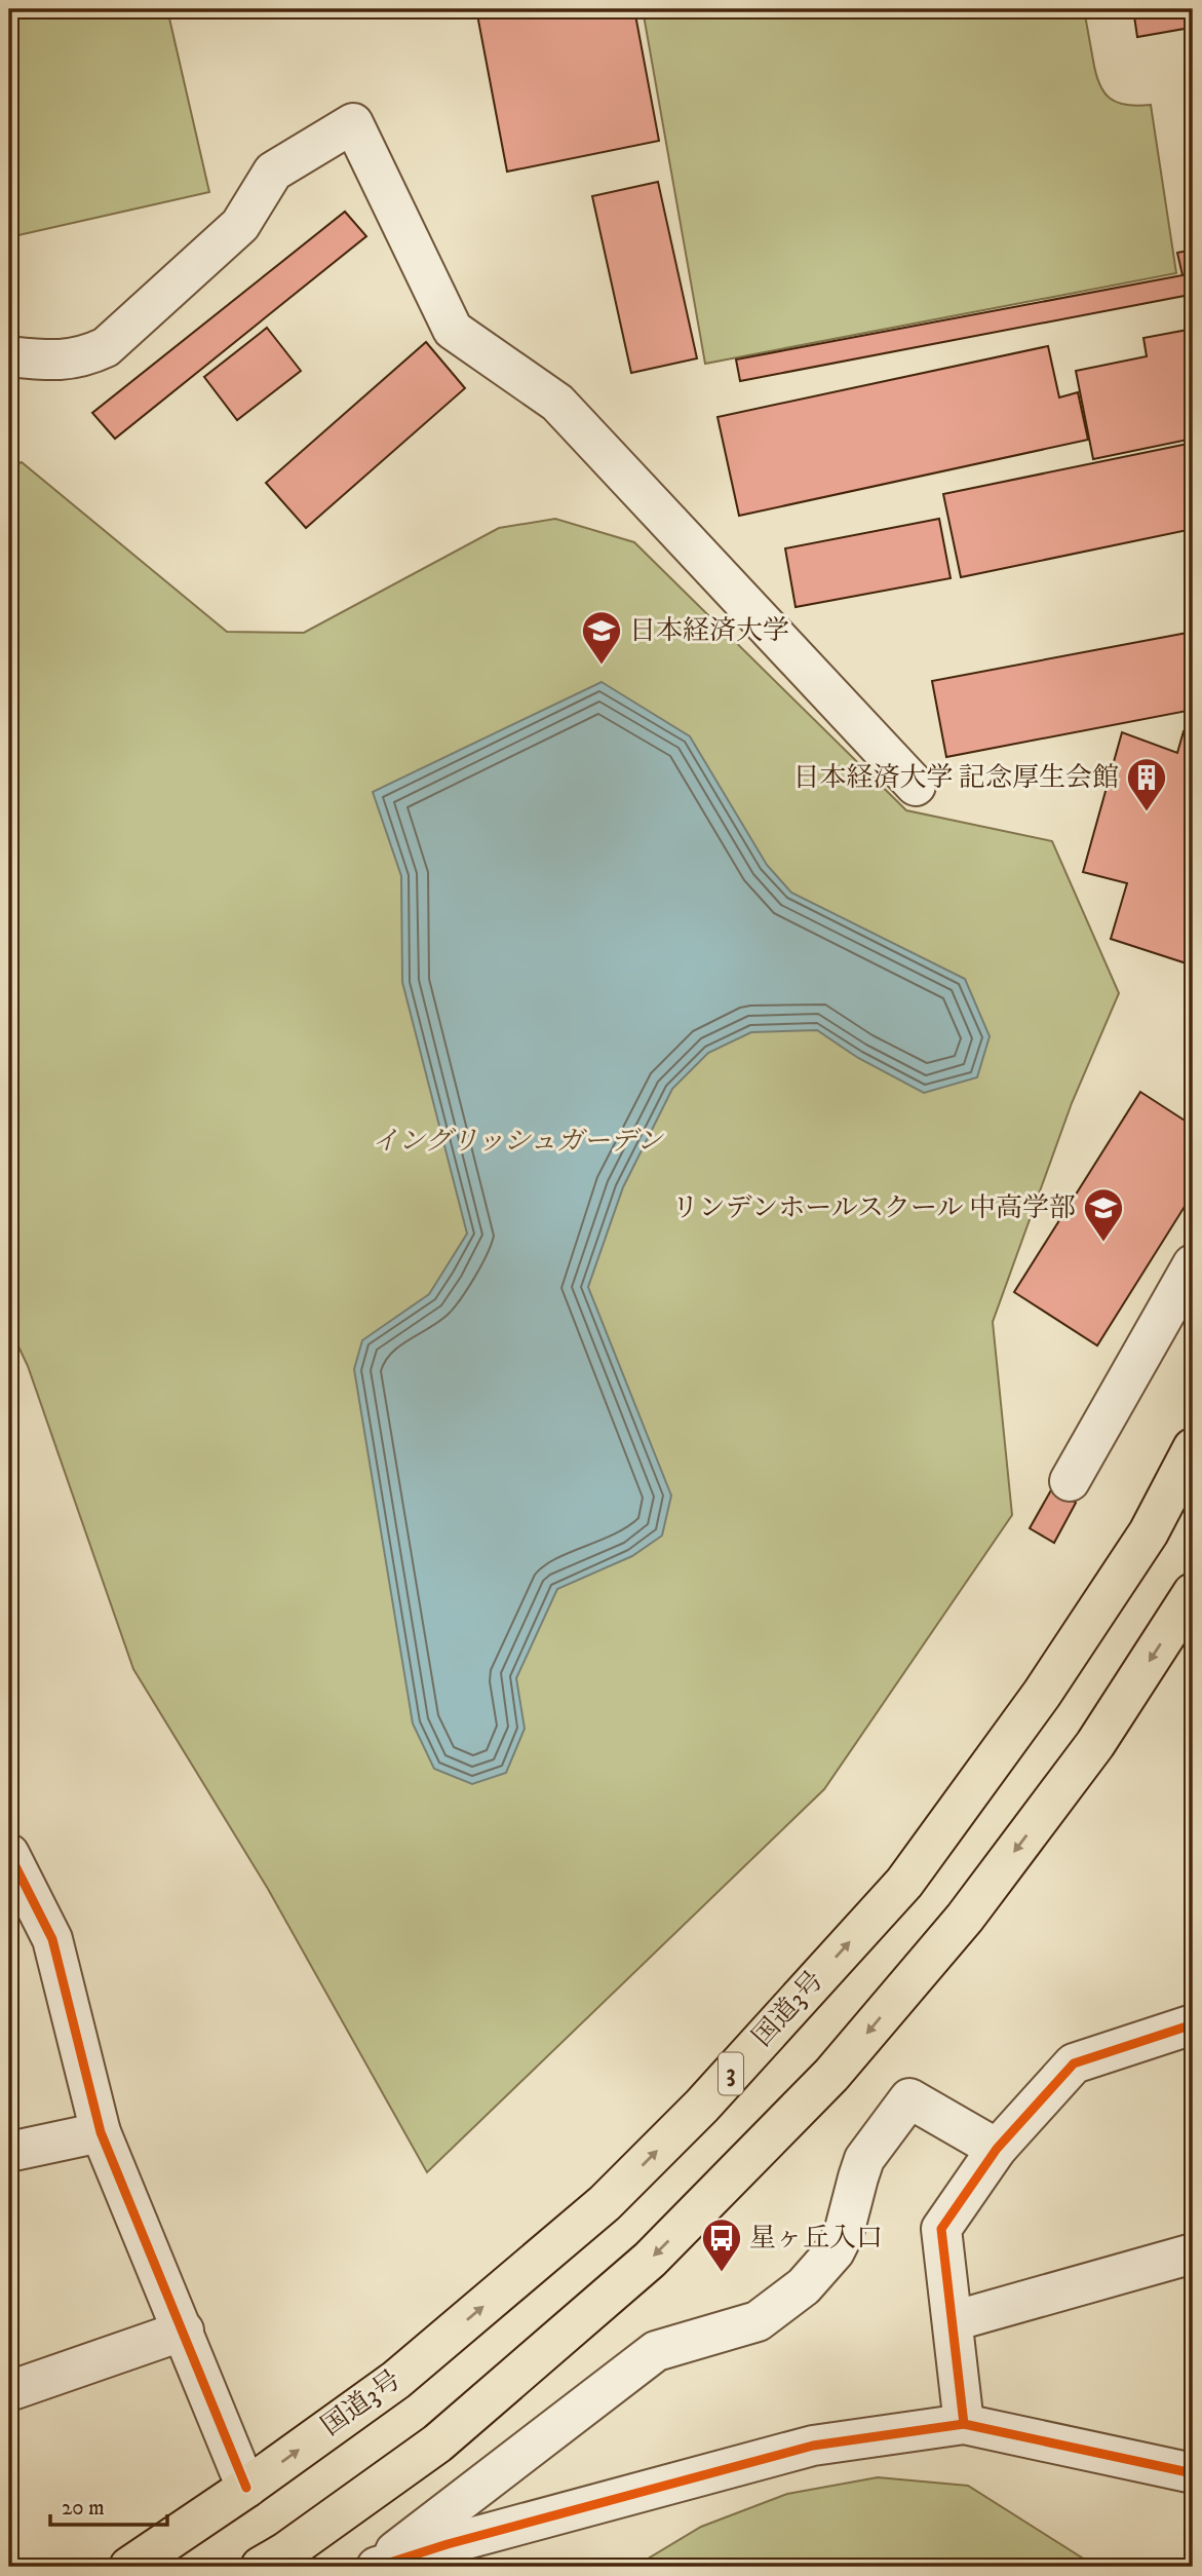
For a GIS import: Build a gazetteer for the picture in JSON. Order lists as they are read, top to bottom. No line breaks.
{"streets":{"highway":["国道3号","3"]},"parks":["イングリッシュガーデン"],"places":{"school or university":["日本経済大学","リンデンホールスクール 中高学部"],"building":["日本経済大学 記念厚生会館"],"bus stop":["星ヶ丘入口"]},"scale_bar":"20 m"}
